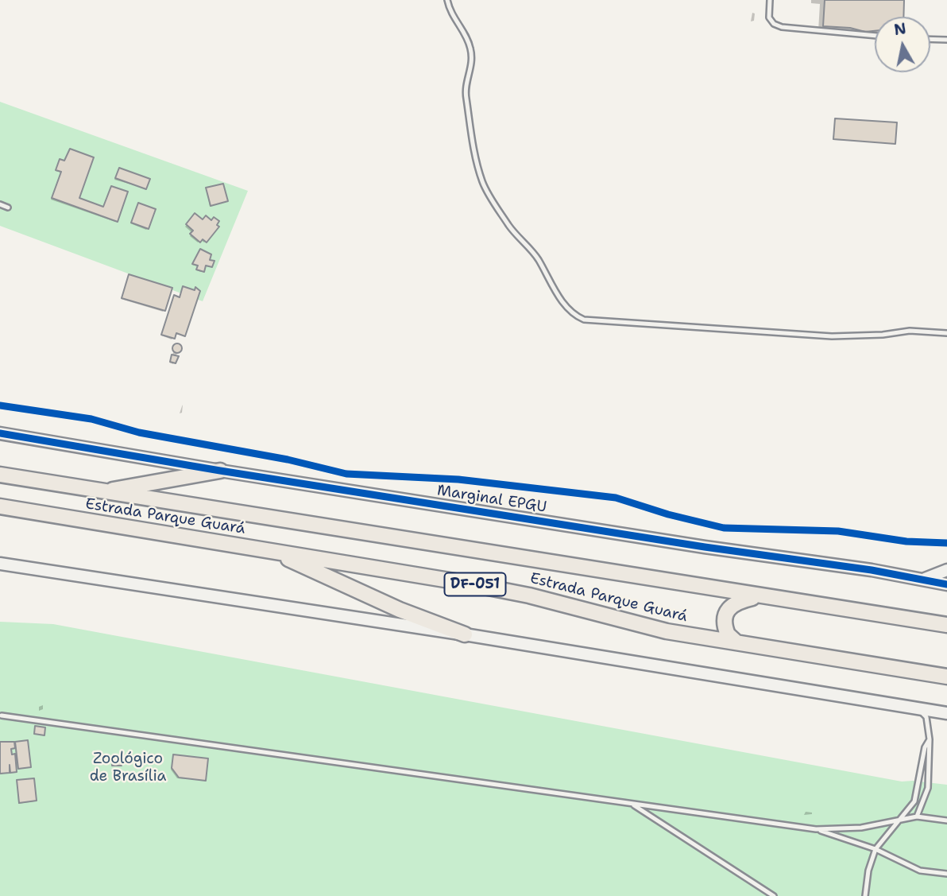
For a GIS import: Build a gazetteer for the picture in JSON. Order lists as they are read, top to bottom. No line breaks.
{"streets":{"highway":["Estrada Parque Guará","DF-051"],"street":["Marginal EPGU"]},"parks":["Zoológico de Brasília"],"north":"top"}
